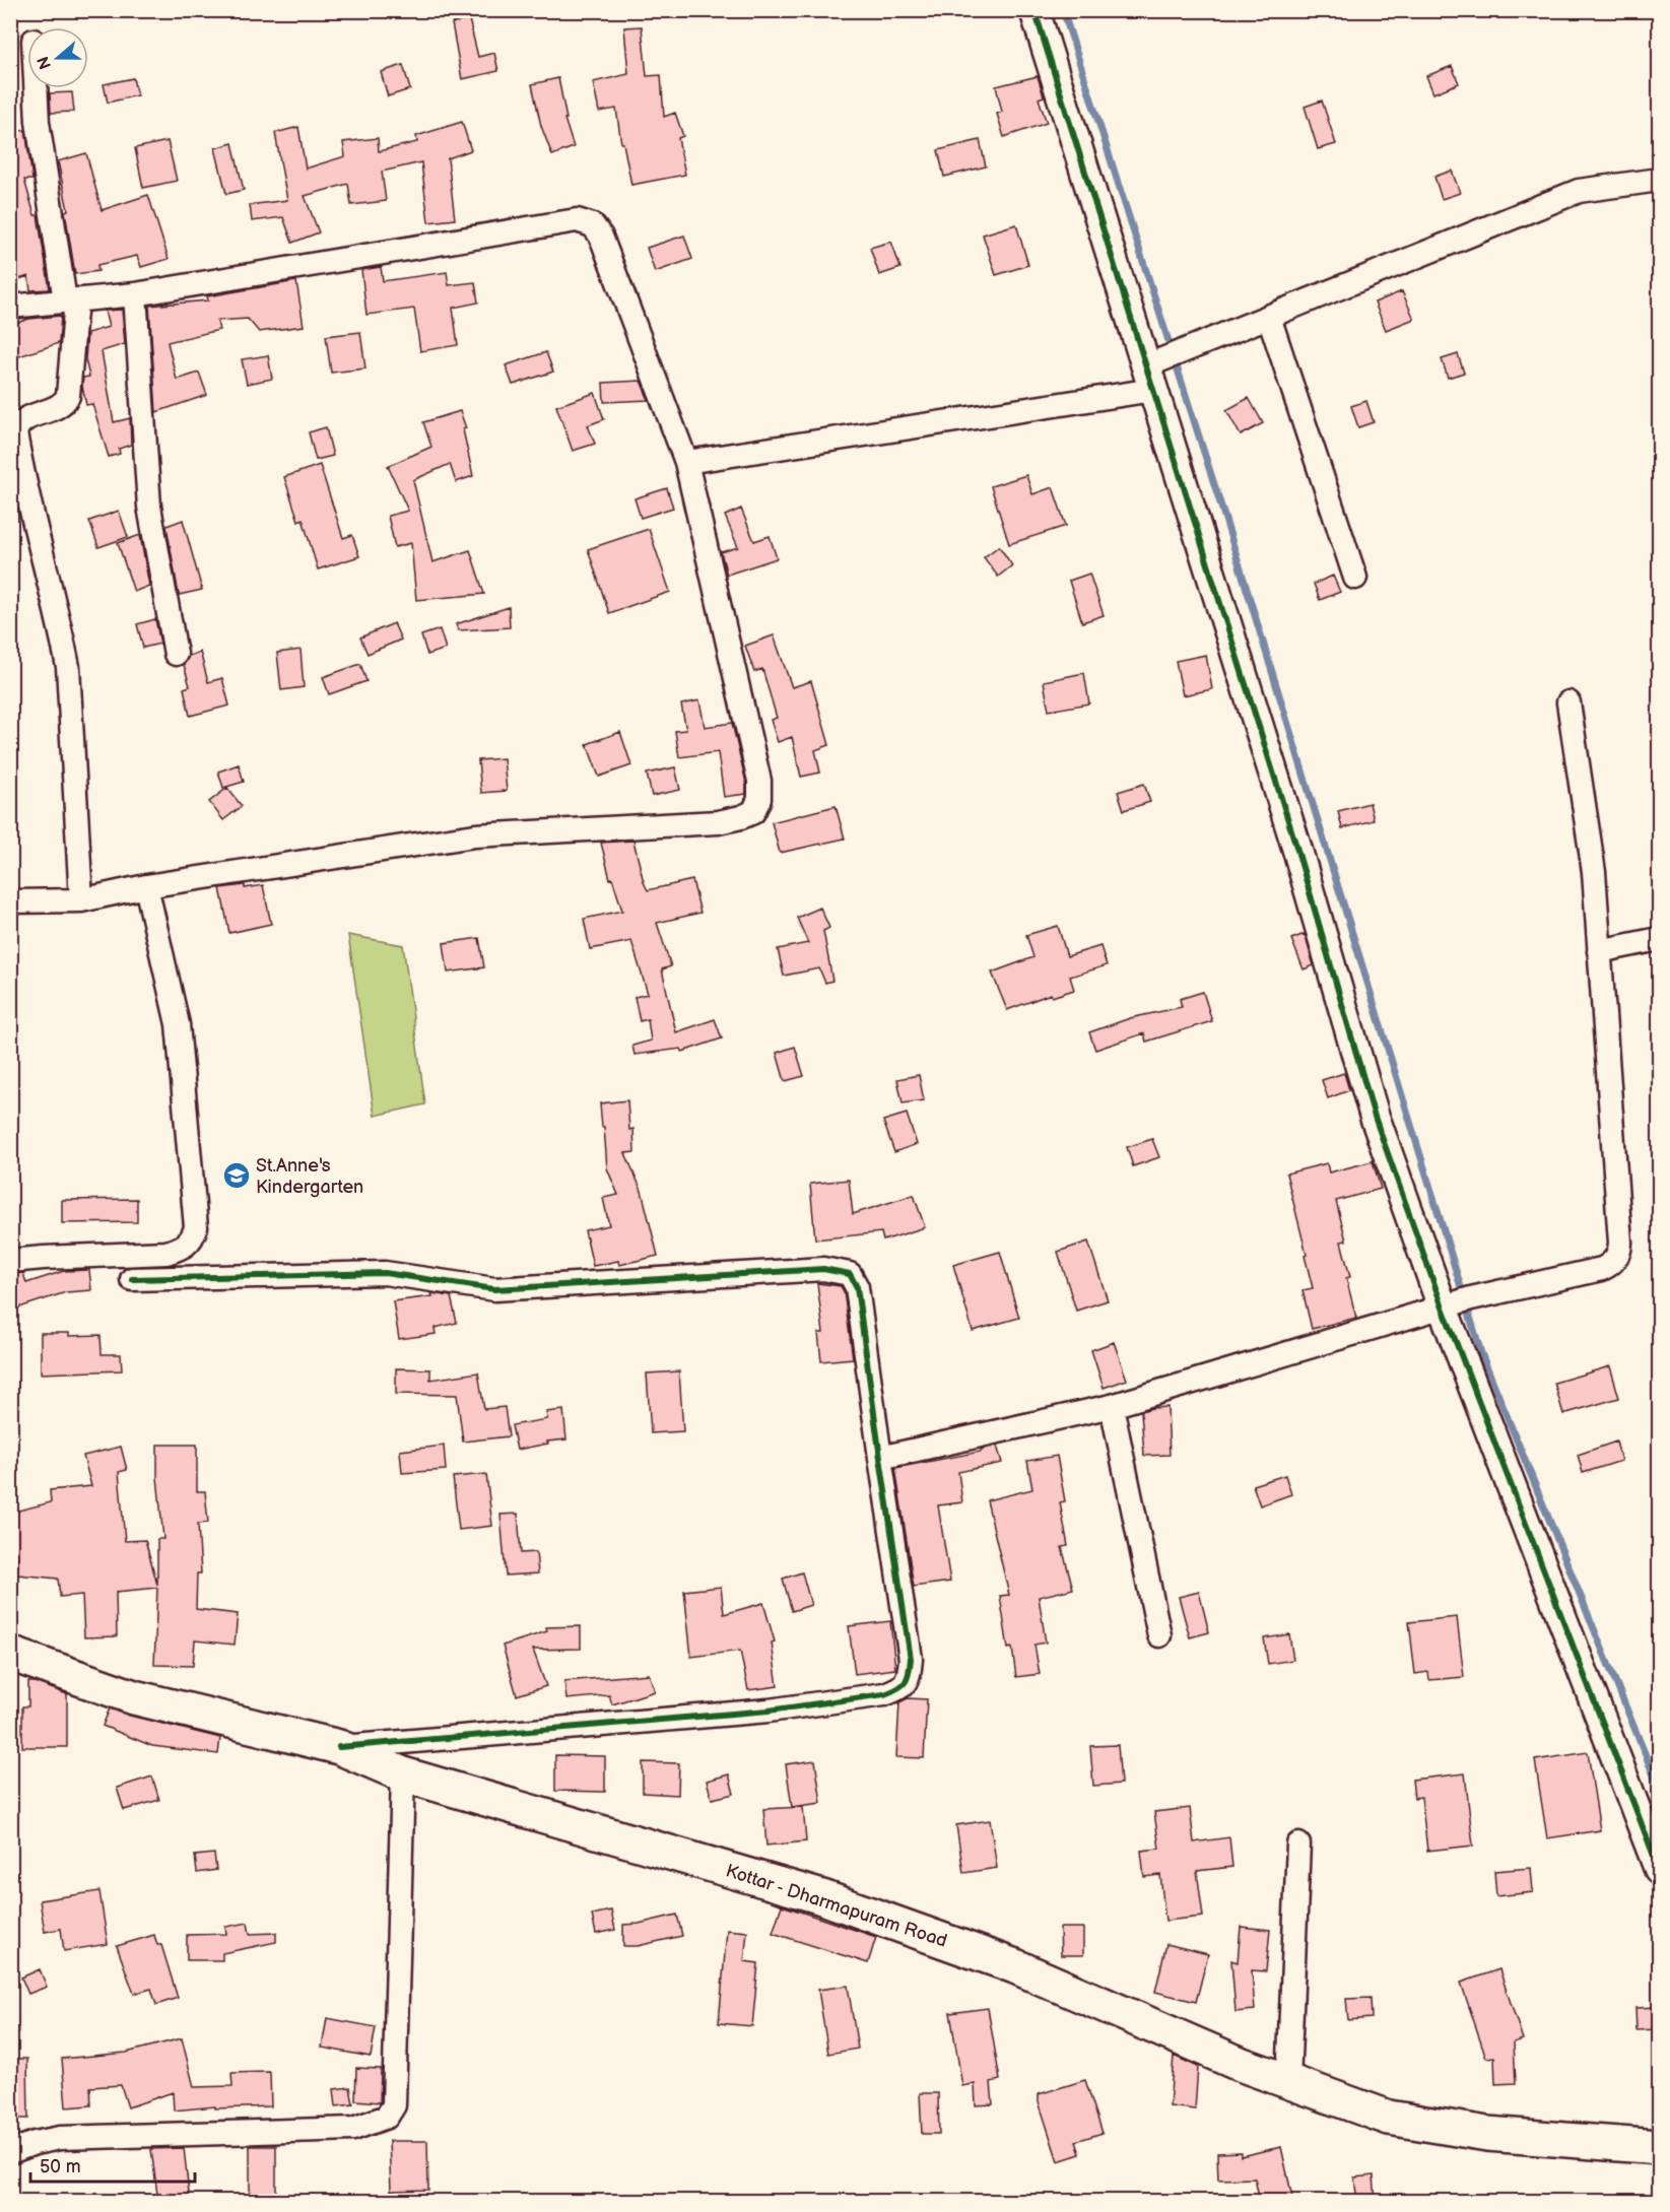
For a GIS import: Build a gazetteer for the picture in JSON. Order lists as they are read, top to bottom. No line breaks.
{"streets":{"main road":["Kottar - Dharmapuram Road"]},"places":{"school or university":["St.Anne's Kindergarten"]},"scale_bar":"50 m","north":"left"}
